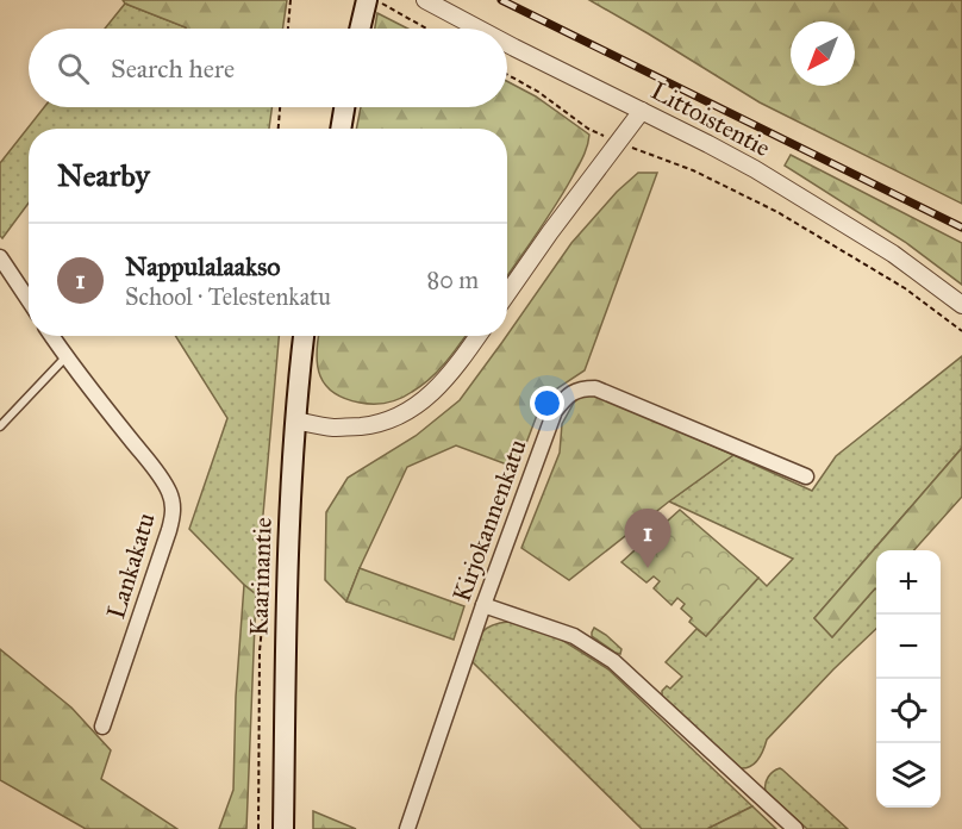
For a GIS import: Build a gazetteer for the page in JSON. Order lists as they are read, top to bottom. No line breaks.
{"streets":{"main road":["Kaarinantie"],"street":["Littoistentie","Kirjokannenkatu","Lankakatu"]},"north":"bottom left","page":{"search":"Search here","heading":"Nearby","list":[{"mark":"1","name":"Nappulalaakso","note":"School · Telestenkatu","value":"80 m"}],"pins":"1","map_buttons":["+","−"]}}
